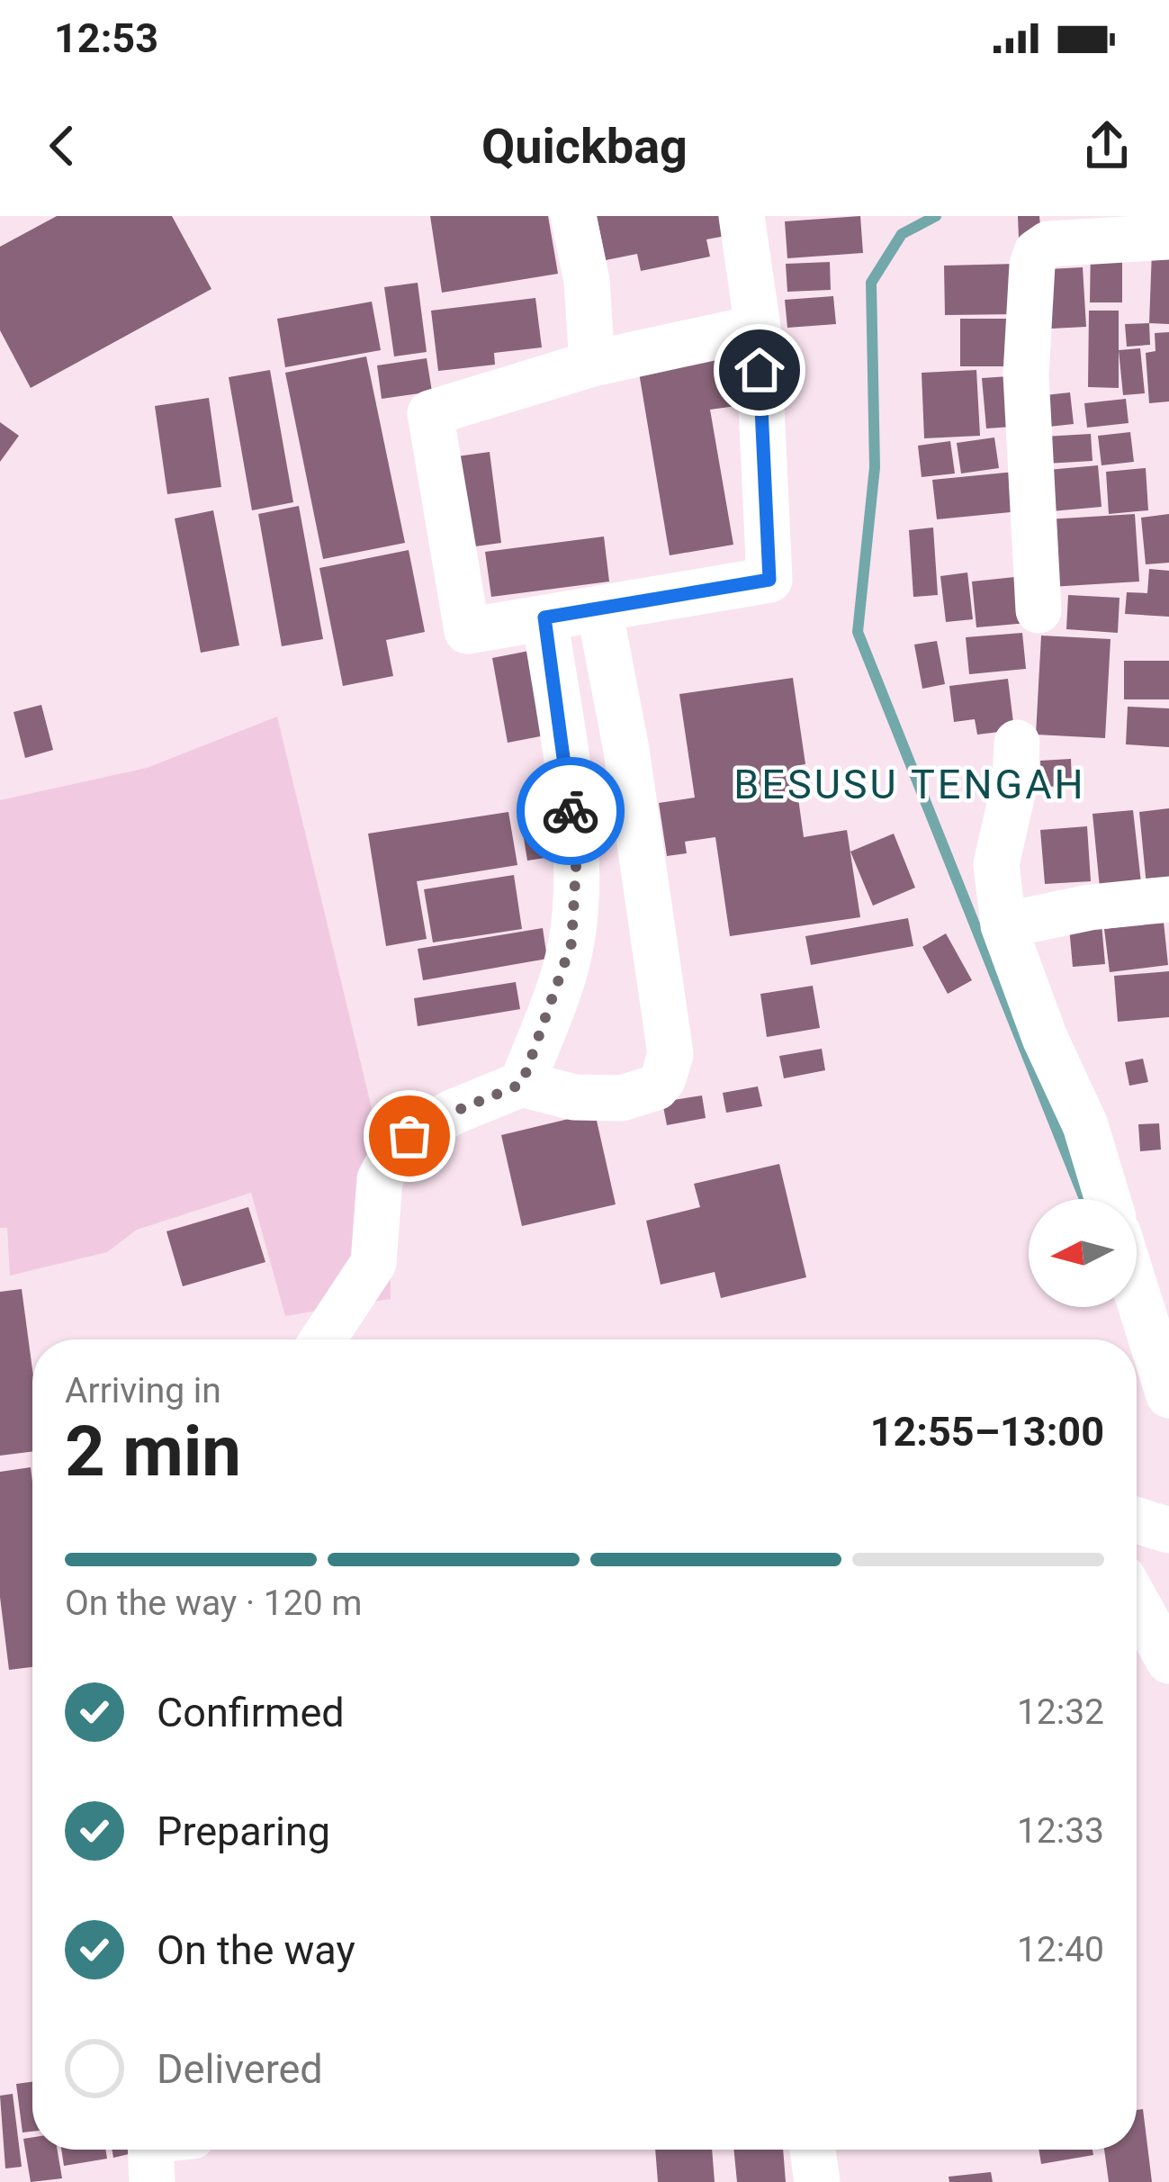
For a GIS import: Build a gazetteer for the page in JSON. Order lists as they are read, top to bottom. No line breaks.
{"districts":["BESUSU TENGAH"],"north":"left","page":{"status":"12:53","header":"Quickbag","heading":["2 min","Arriving in","12:55–13:00"],"bar":"On the way · 120 m","list":[["Confirmed","12:32"],["Preparing","12:33"],["On the way","12:40"],"Delivered"]}}
